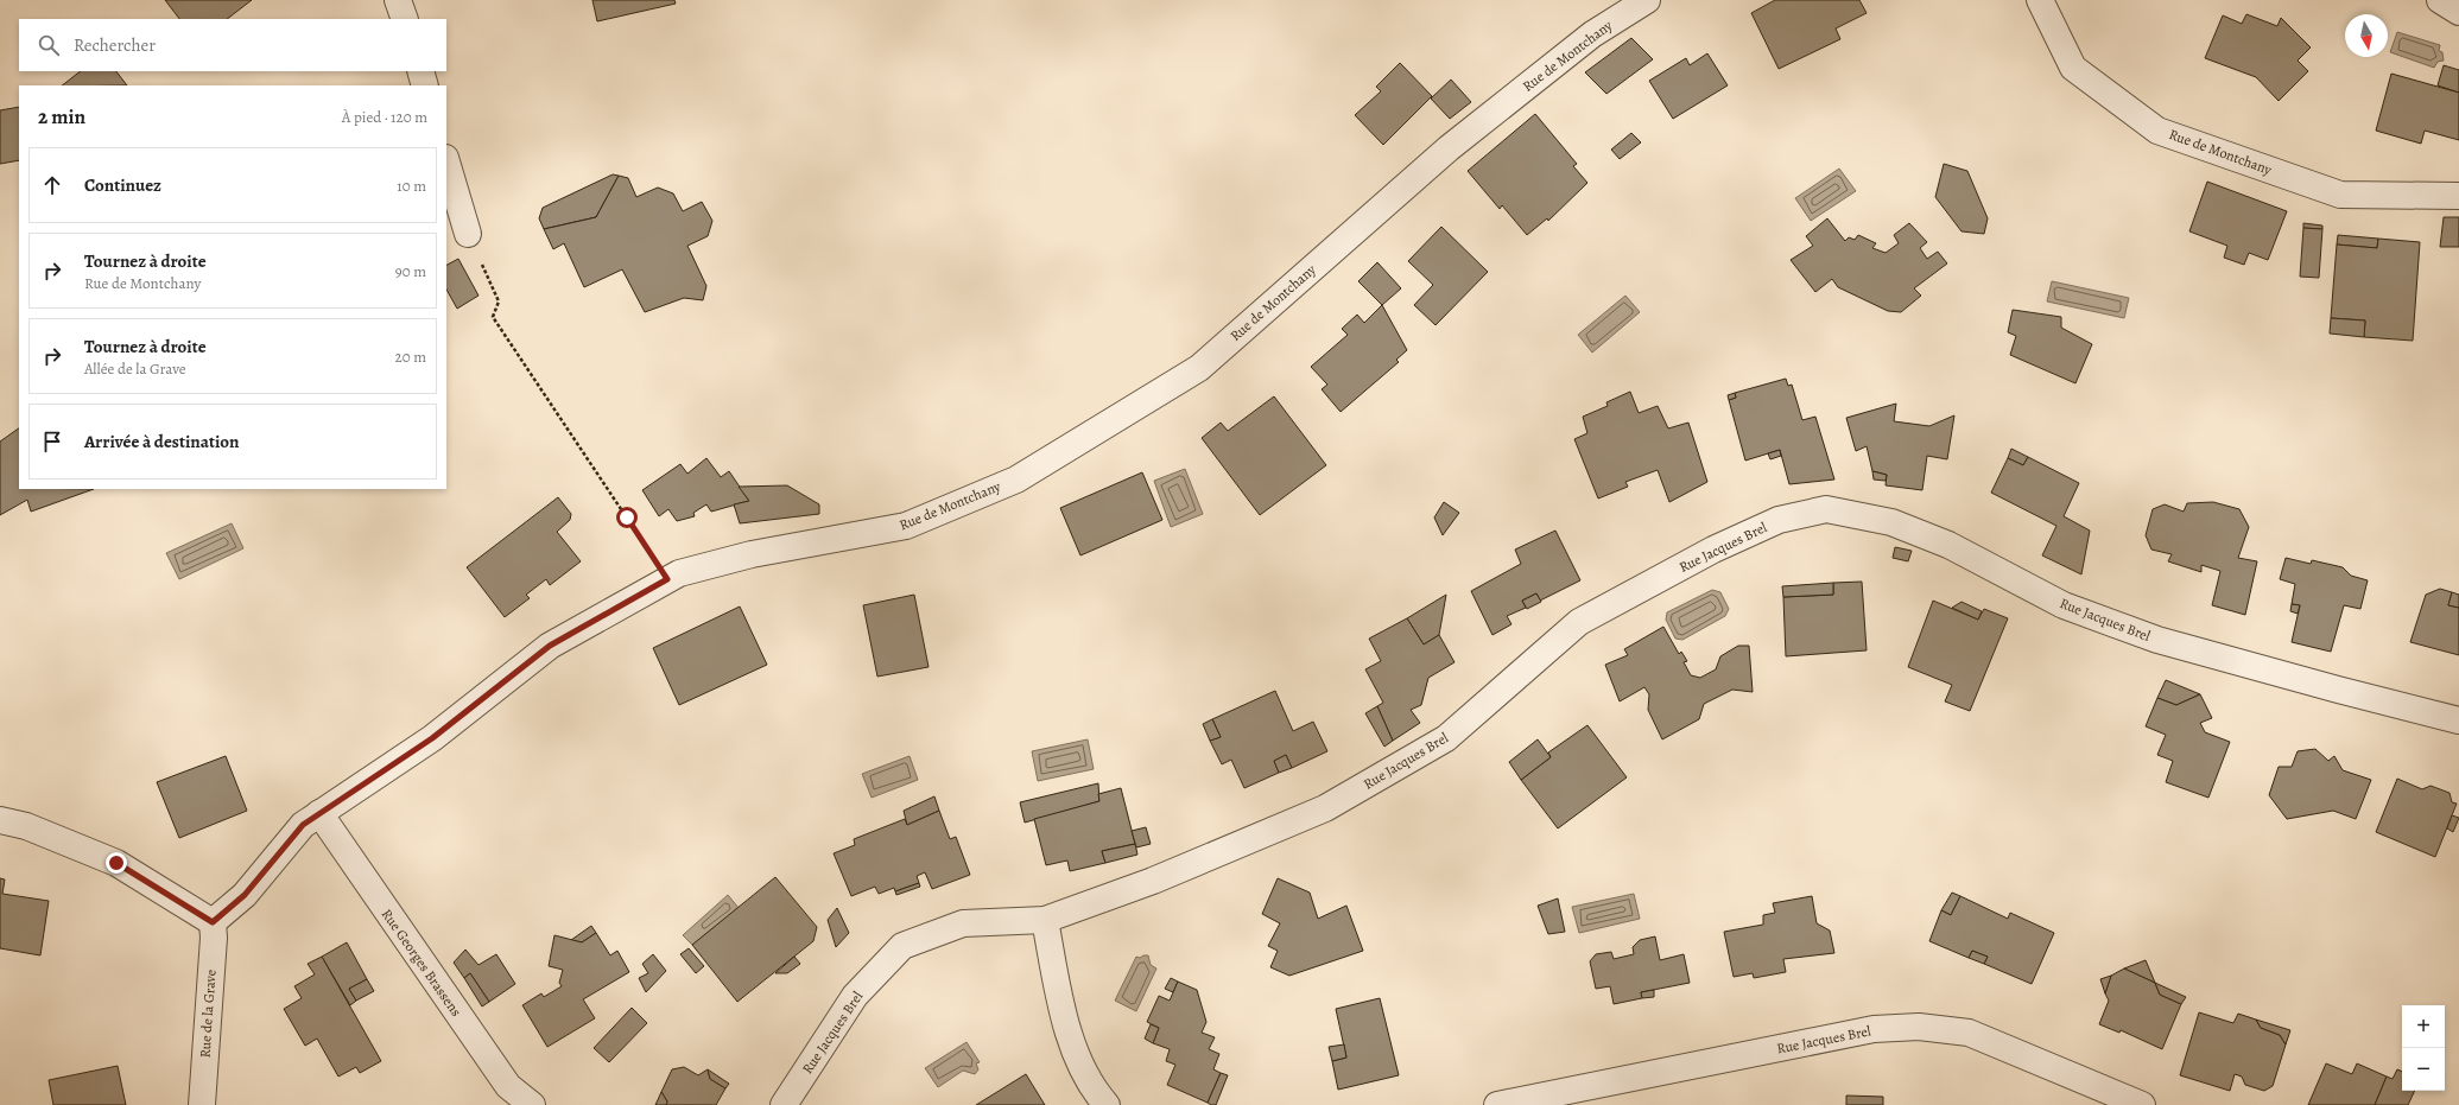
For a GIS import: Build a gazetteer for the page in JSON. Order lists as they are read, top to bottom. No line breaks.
{"streets":{"street":["Rue de Montchany","Rue Jacques Brel","Rue Georges Brassens","Rue de la Grave"]},"crossings":[["Rue de Montchany","Rue Georges Brassens"],["Rue de Montchany","Rue de la Grave"]],"north":"bottom","page":{"search":"Rechercher","heading":["2 min","À pied · 120 m"],"list":[["Continuez","10 m"],["Tournez à droite","Rue de Montchany","90 m"],["Tournez à droite","Allée de la Grave","20 m"],"Arrivée à destination"],"map_buttons":["+","−"]}}
